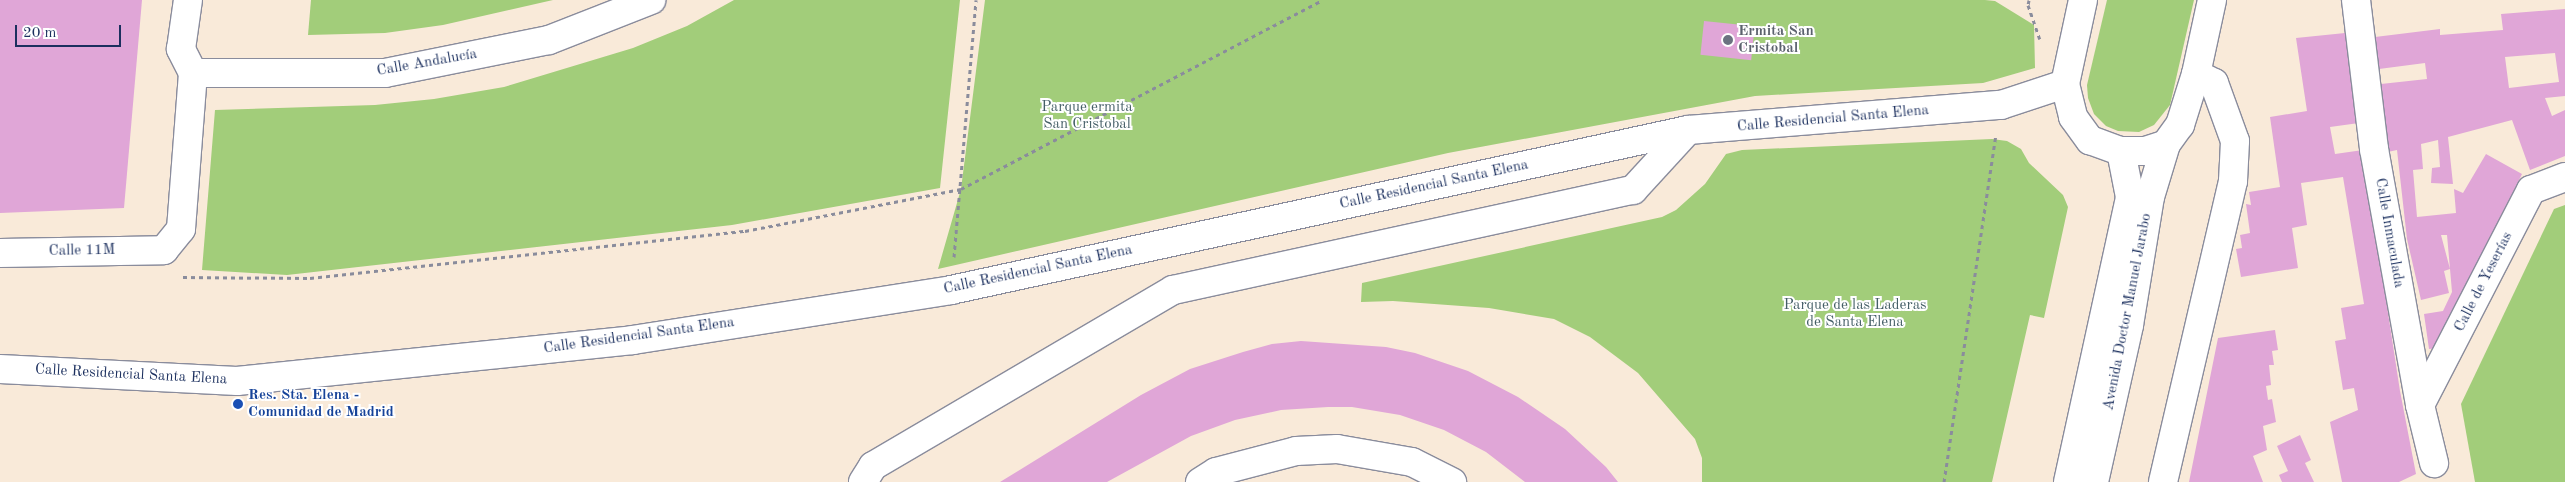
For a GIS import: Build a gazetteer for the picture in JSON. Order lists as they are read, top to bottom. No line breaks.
{"streets":{"street":["Calle Andalucía","Calle Residencial Santa Elena","Calle Inmaculada","Calle 11M","Calle de Yeserías","Avenida Doctor Manuel Jarabo"]},"crossings":[["Calle Andalucía","Calle 11M"],["Calle Inmaculada","Calle de Yeserías"]],"parks":["Parque ermita San Cristobal","Parque de las Laderas de Santa Elena"],"places":["Ermita San Cristobal","Res. Sta. Elena - Comunidad de Madrid"],"scale_bar":"20 m"}
